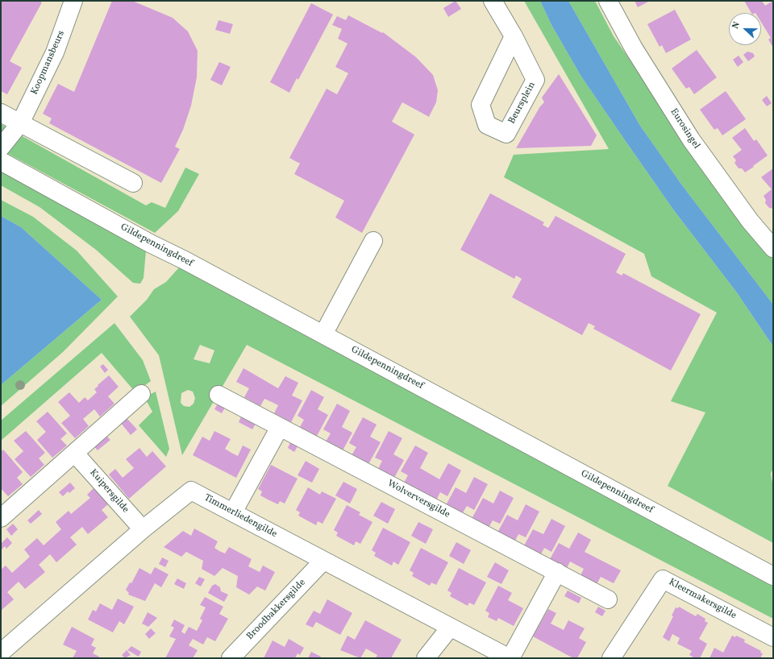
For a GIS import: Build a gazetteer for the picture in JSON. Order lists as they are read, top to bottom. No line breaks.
{"streets":{"street":["Koopmansbeurs","Beursplein","Eurosingel","Gildepenningdreef","Kuipersgilde","Wolverversgilde","Timmerliedengilde","Kleermakersgilde","Broodbakkersgilde"]},"crossings":[["Kuipersgilde","Timmerliedengilde"],["Timmerliedengilde","Broodbakkersgilde"]],"north":"left"}
